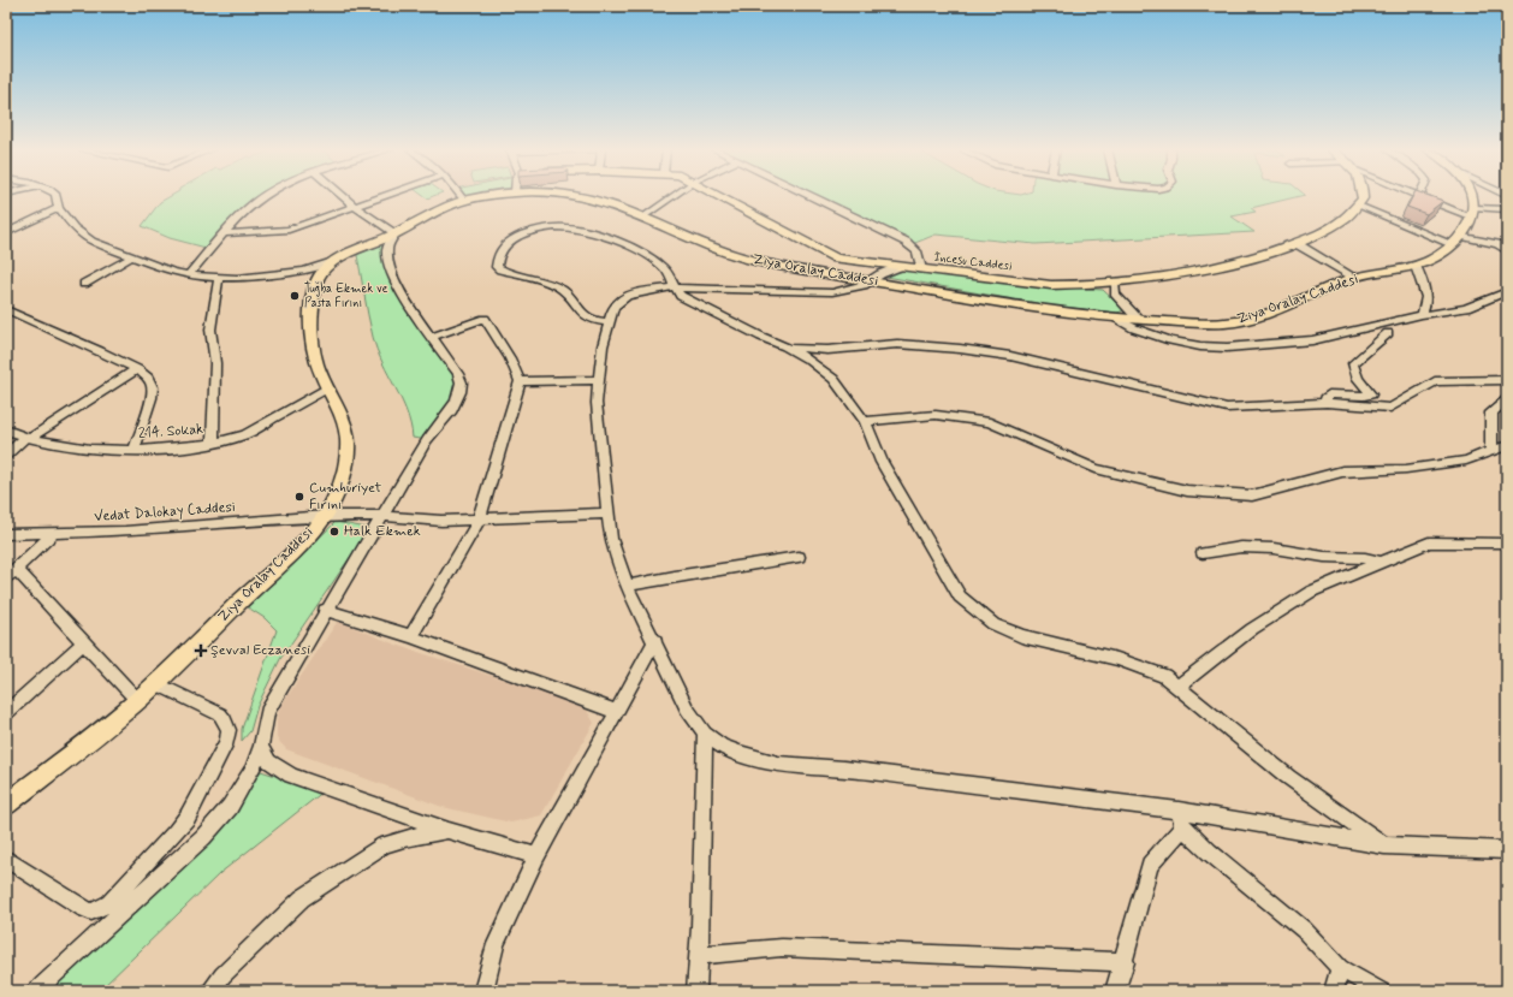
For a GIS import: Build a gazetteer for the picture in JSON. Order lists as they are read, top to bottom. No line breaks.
{"streets":{"main road":["İncesu Caddesi","Ziya Oralay Caddesi"],"street":["214. Sokak","Vedat Dalokay Caddesi"]},"crossings":[["Ziya Oralay Caddesi","214. Sokak"],["Ziya Oralay Caddesi","Vedat Dalokay Caddesi"]],"places":{"other":["Tuğba Ekmek ve Pasta Fırını","Cumhuriyet Fırını","Halk Ekmek"],"health":["Şevval Eczanesi"]}}
